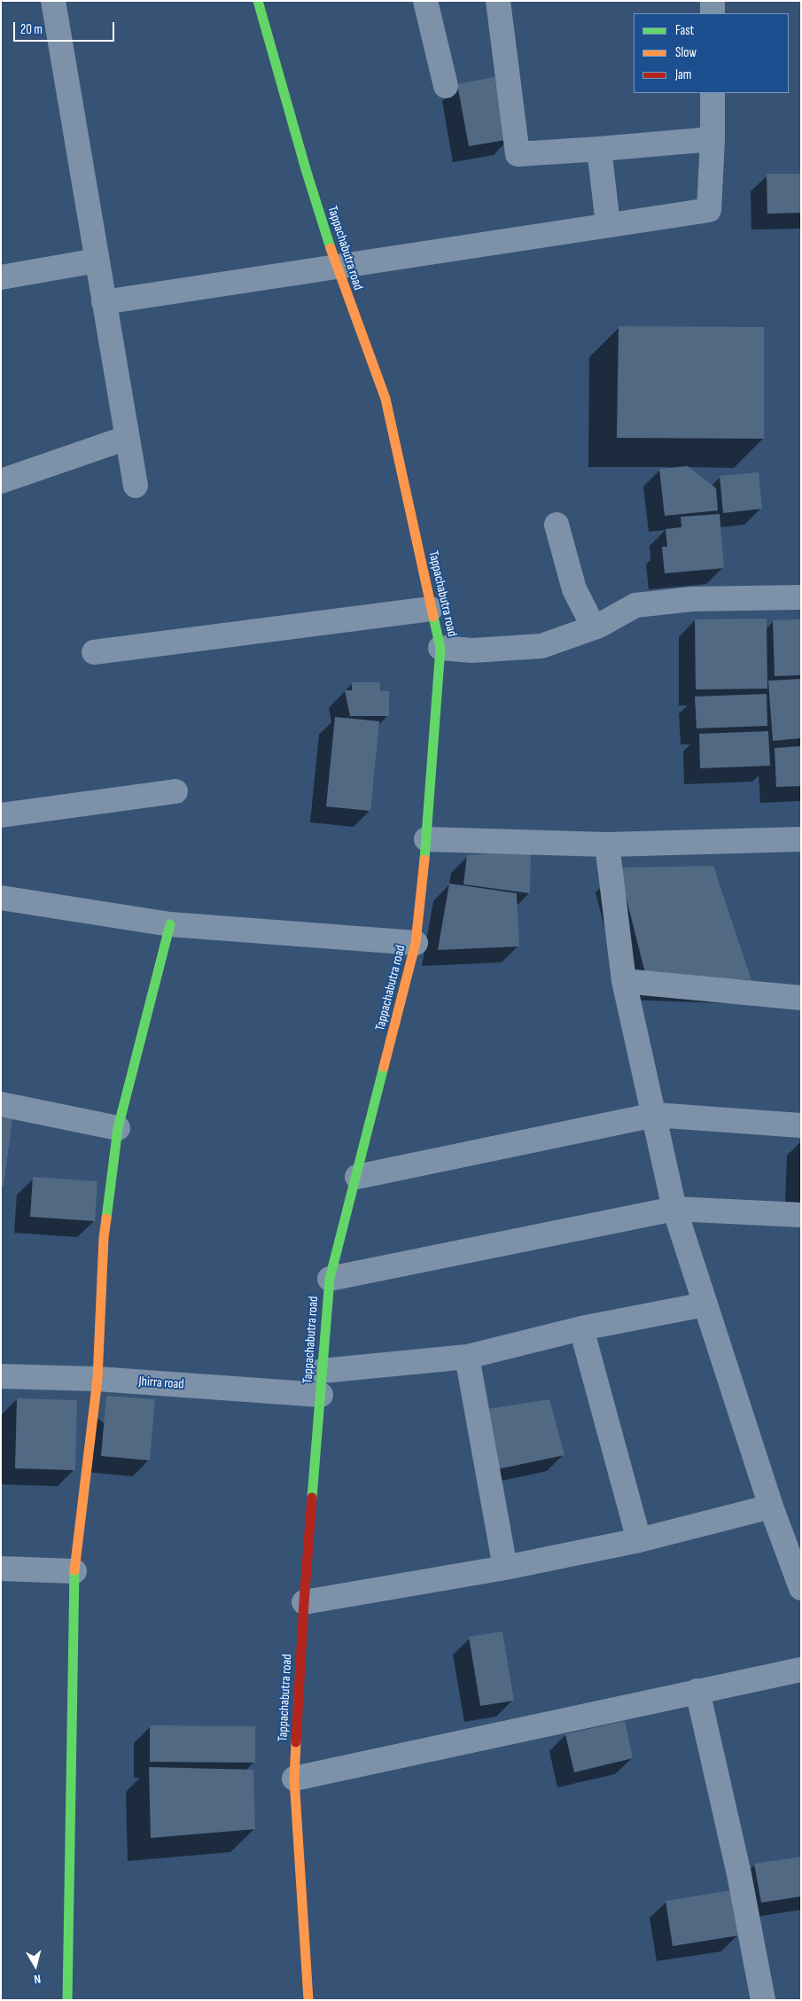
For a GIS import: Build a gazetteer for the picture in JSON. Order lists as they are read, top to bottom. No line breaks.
{"streets":{"main road":["Tappachabutra road"],"street":["Jhirra road"]},"crossings":[["Tappachabutra road","Jhirra road"]],"legend":["Fast","Slow","Jam"],"scale_bar":"20 m","north":"bottom"}
